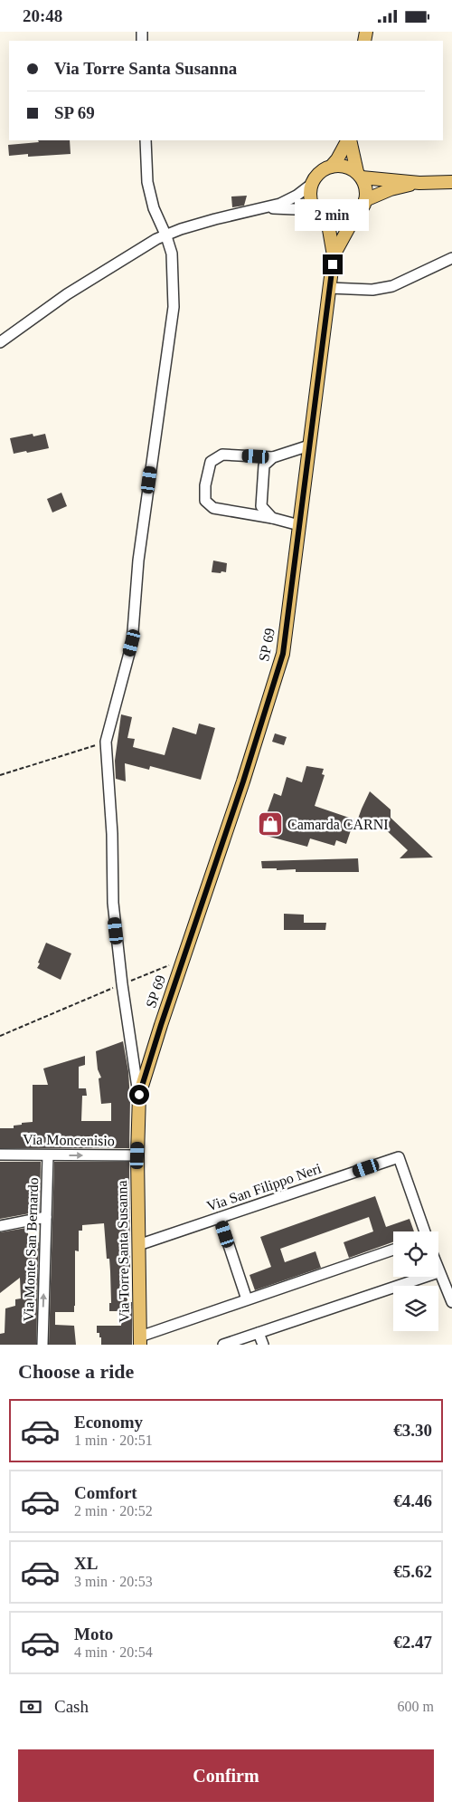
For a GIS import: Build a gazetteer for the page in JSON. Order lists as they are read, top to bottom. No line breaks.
{"streets":{"main road":["SP 69","Via Torre Santa Susanna"],"street":["Via Moncenisio","Via San Filippo Neri","Via Monte San Bernardo"]},"crossings":[["SP 69","Via Torre Santa Susanna"],["Via Moncenisio","Via Monte San Bernardo"],["Via Moncenisio","Via Torre Santa Susanna"],["Via San Filippo Neri","Via Torre Santa Susanna"]],"one_way":["Via Moncenisio","Via Monte San Bernardo"],"places":{"shop":["Camarda CARNI"]},"page":{"status":"20:48","banner":["Via Torre Santa Susanna","SP 69"],"bubble":"2 min","heading":"Choose a ride","list":[{"name":"Economy","note":"1 min · 20:51","value":"€3.30"},{"name":"Comfort","note":"2 min · 20:52","value":"€4.46"},{"name":"XL","note":"3 min · 20:53","value":"€5.62"},{"name":"Moto","note":"4 min · 20:54","value":"€2.47"}],"pay":["Cash","600 m"],"buttons":"Confirm"}}
